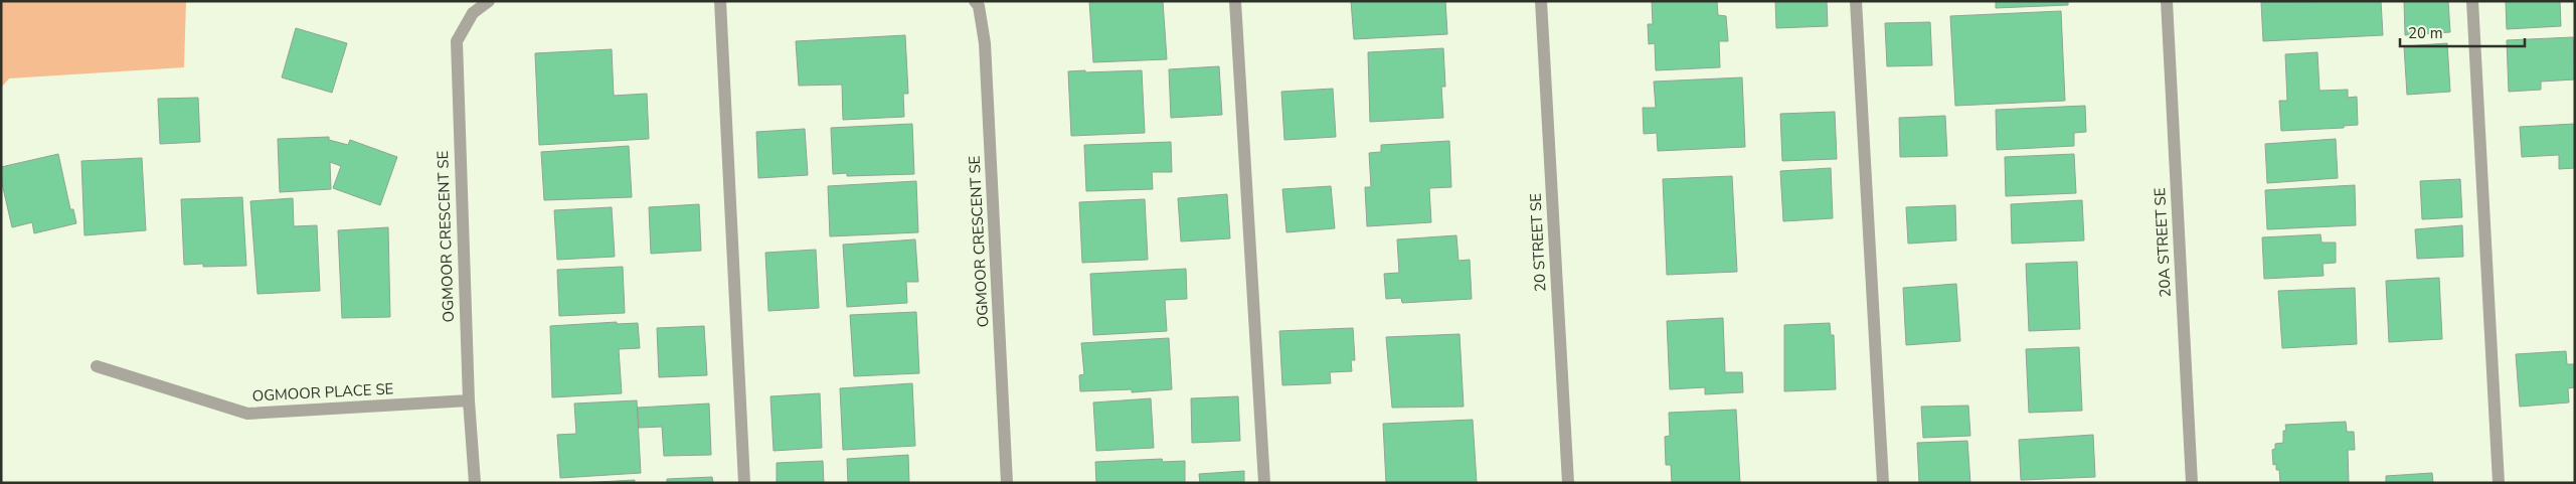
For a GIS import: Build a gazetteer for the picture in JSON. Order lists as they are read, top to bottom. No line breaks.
{"streets":{"street":["OGMOOR CRESCENT SE","20 STREET SE","20A STREET SE","OGMOOR PLACE SE"]},"crossings":[["OGMOOR CRESCENT SE","OGMOOR PLACE SE"]],"scale_bar":"20 m"}
